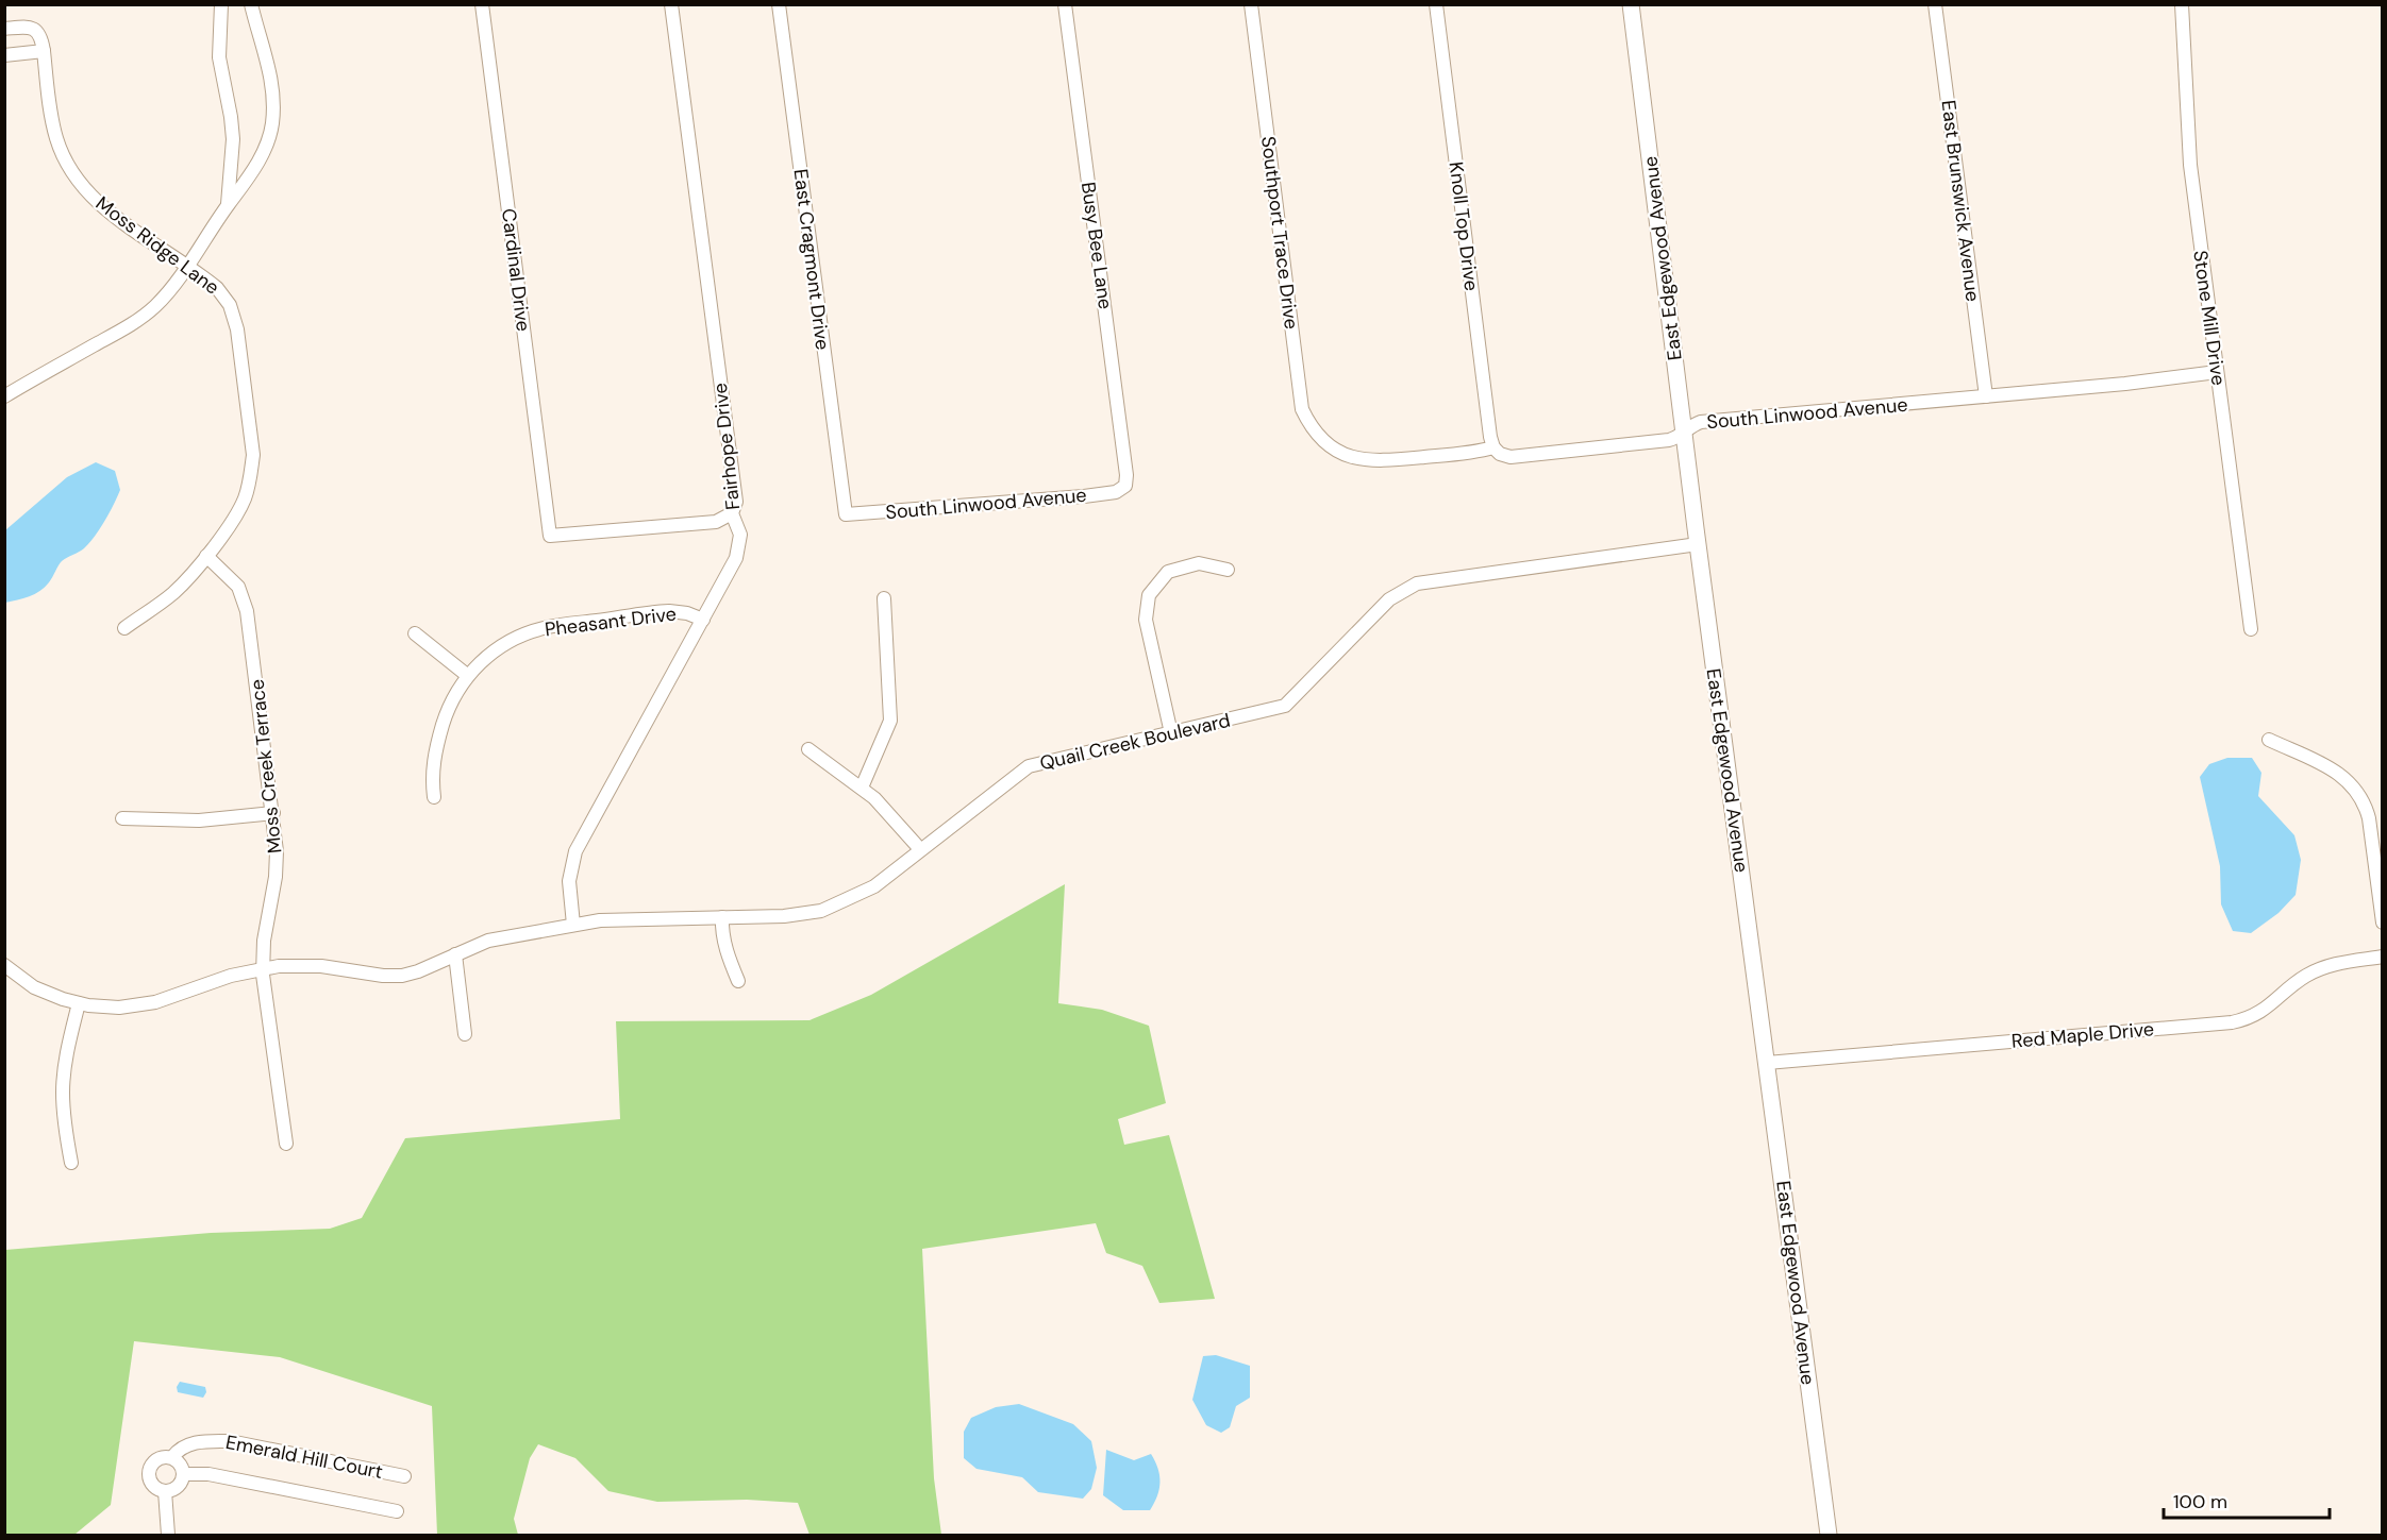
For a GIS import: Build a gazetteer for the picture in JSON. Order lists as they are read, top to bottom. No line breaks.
{"streets":{"main road":["East Edgewood Avenue"],"street":["East Brunswick Avenue","Knoll Top Drive","Southport Trace Drive","Moss Ridge Lane","Busy Bee Lane","East Cragmont Drive","Cardinal Drive","Stone Mill Drive","South Linwood Avenue","Fairhope Drive","Pheasant Drive","Quail Creek Boulevard","Moss Creek Terrace","Red Maple Drive","Emerald Hill Court"]},"crossings":[["East Brunswick Avenue","South Linwood Avenue"],["Knoll Top Drive","South Linwood Avenue"],["Southport Trace Drive","South Linwood Avenue"],["Moss Ridge Lane","Moss Creek Terrace"],["Busy Bee Lane","South Linwood Avenue"],["East Edgewood Avenue","South Linwood Avenue"],["East Edgewood Avenue","Quail Creek Boulevard"],["East Edgewood Avenue","Red Maple Drive"],["East Cragmont Drive","South Linwood Avenue"],["Cardinal Drive","Fairhope Drive"],["Stone Mill Drive","South Linwood Avenue"],["Fairhope Drive","Pheasant Drive"],["Fairhope Drive","Quail Creek Boulevard"],["Quail Creek Boulevard","Moss Creek Terrace"]],"scale_bar":"100 m"}
